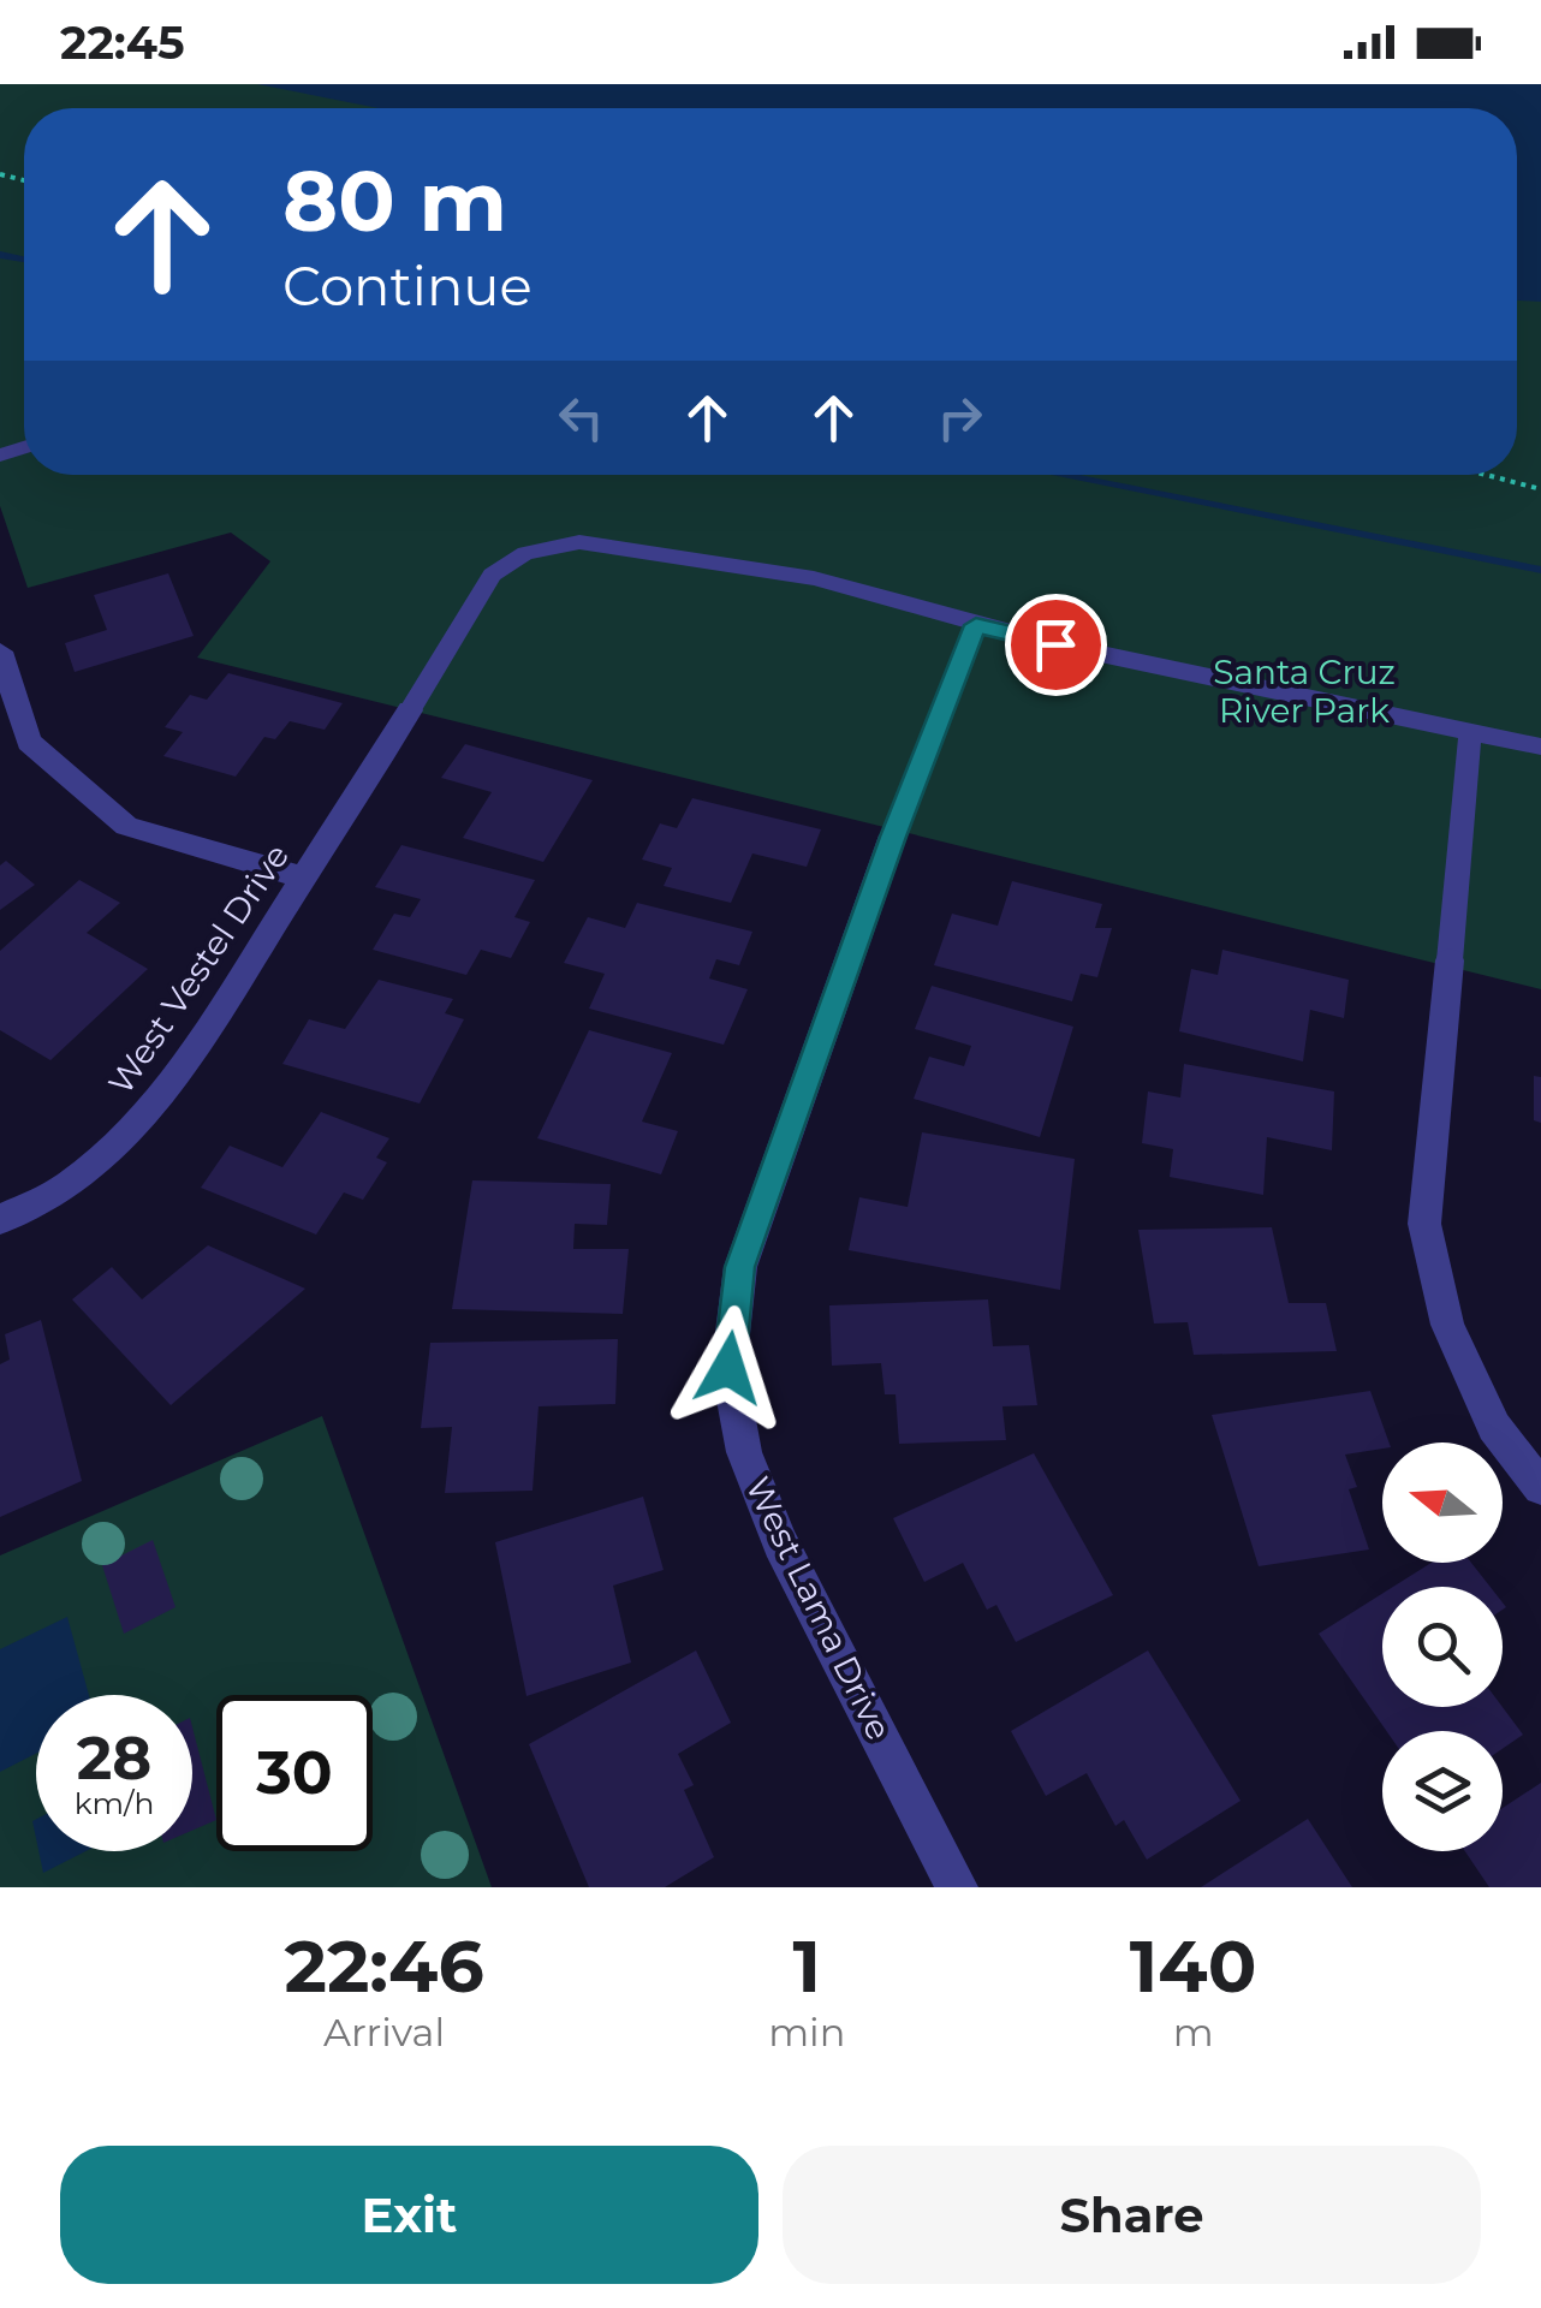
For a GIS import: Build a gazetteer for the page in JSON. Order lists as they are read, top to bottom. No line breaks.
{"streets":{"street":["West Vestel Drive","West Lama Drive"]},"parks":["Santa Cruz River Park"],"north":"left","page":{"status":"22:45","turn":["80 m","Continue"],"speed":"28 km/h","limit":"30","eta":["22:46","Arrival","1","min","140","m"],"buttons":["Exit","Share"]}}
